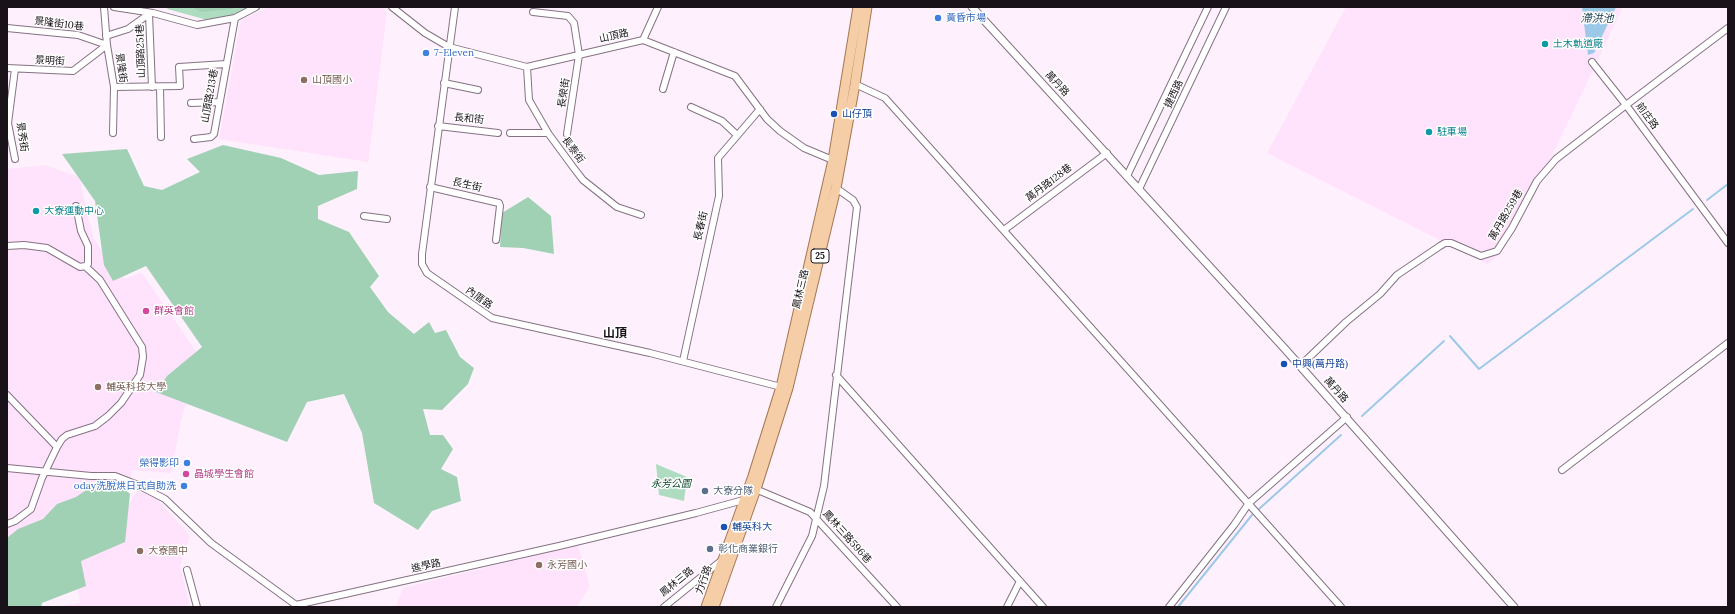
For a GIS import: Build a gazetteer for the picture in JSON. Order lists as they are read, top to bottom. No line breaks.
{"streets":{"main road":["25","鳳林三路","力行路"],"street":["景隆街10巷","山頂路","山頂路251巷","景明街","景隆街","萬丹路","長榮街","捷西路","山頂路213巷","前庄路","長和街","景秀街","長泰街","萬丹路128巷","長生街","萬丹路259巷","長春街","內厝路","鳳林三路596巷","進學路"]},"crossings":[["景隆街10巷","景明街"],["景隆街10巷","景隆街"],["山頂路","長榮街"],["山頂路","長泰街"],["山頂路","長春街"],["山頂路","鳳林三路"],["山頂路","內厝路"],["景明街","景隆街"],["景明街","景秀街"],["萬丹路","捷西路"],["萬丹路","萬丹路128巷"],["萬丹路","萬丹路259巷"],["前庄路","萬丹路259巷"],["長和街","內厝路"],["長生街","內厝路"],["長春街","內厝路"],["鳳林三路","內厝路"],["鳳林三路","鳳林三路596巷"],["鳳林三路","進學路"],["鳳林三路","力行路"]],"districts":["山頂"],"water":["滯洪池"],"parks":["永芳公園"],"places":["黃昏市場","土木軌道廠","7-Eleven","山頂國小","山仔頂","駐車場","大寮運動中心","群英會館","中興(萬丹路)","輔英科技大學","榮得影印","晶城學生會館","oday洗脫烘日式自助洗","大寮分隊","輔英科大","彰化商業銀行","大寮國中","永芳國小"]}
